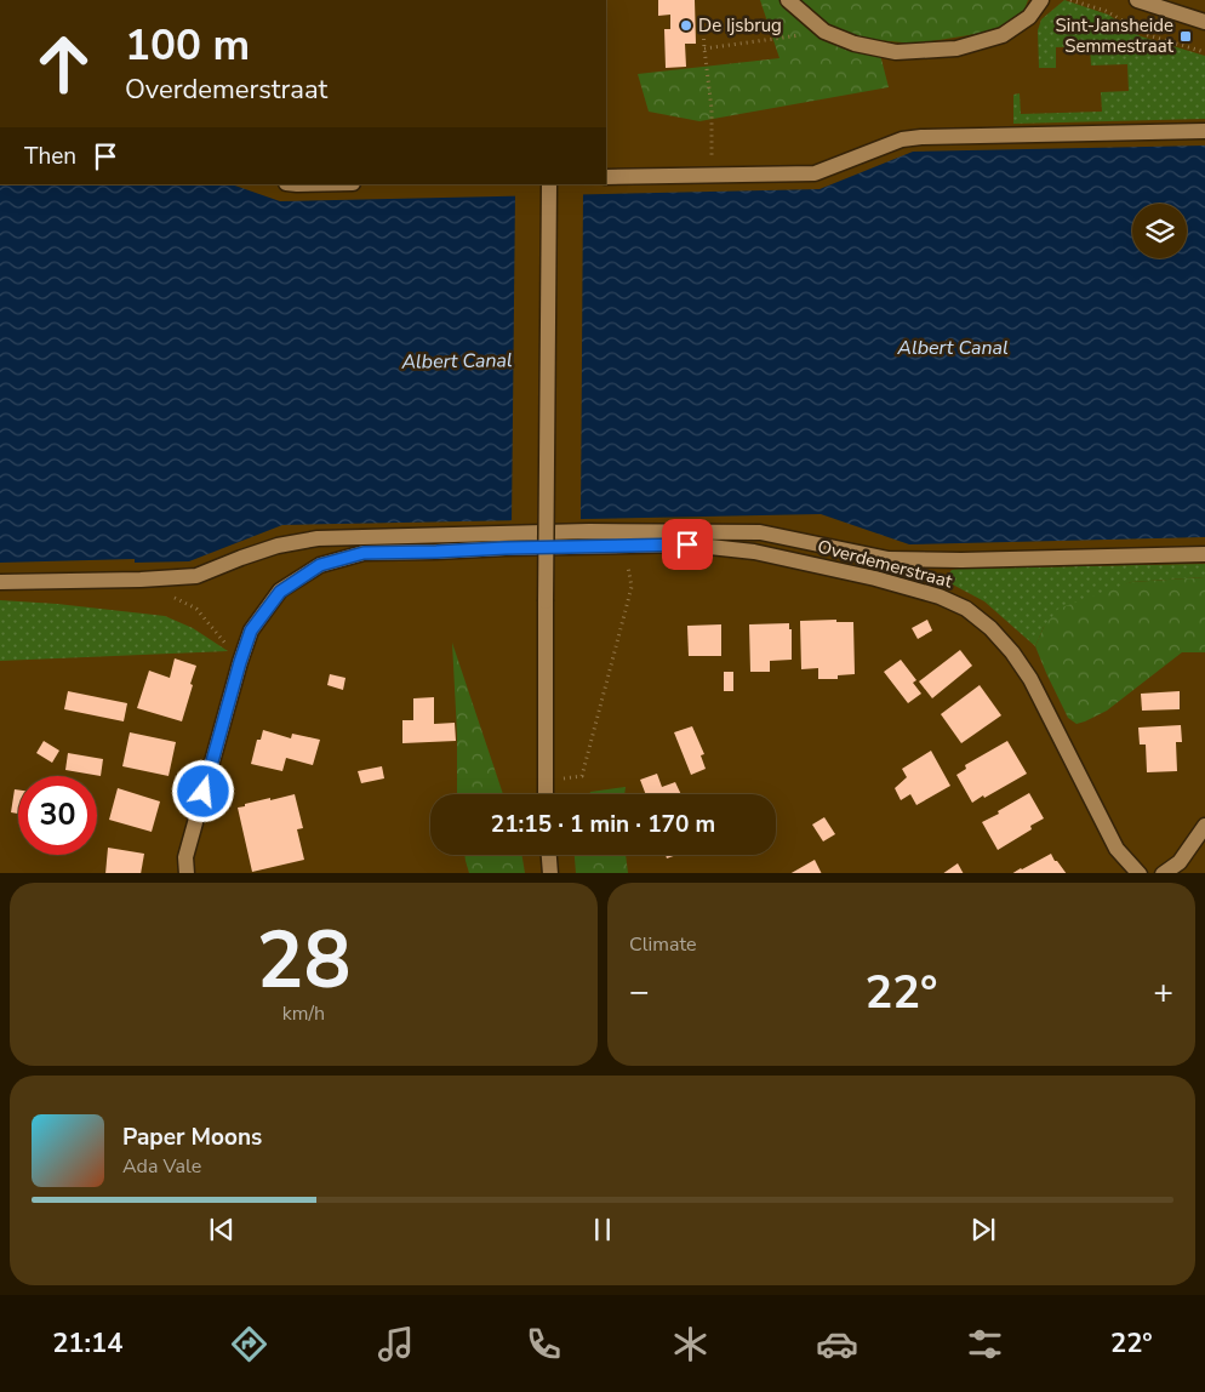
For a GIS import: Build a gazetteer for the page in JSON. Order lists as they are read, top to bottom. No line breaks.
{"streets":{"street":["Overdemerstraat"]},"water":["Albert Canal"],"places":{"other":["De Ijsbrug"],"transit":["Sint-Jansheide Semmestraat"]},"page":{"turn":["100 m","Overdemerstraat"],"then":"Then","limit":"30","trip":"21:15 · 1 min · 170 m","tile":[["28","km/h"],"Climate"],"heat":["−","22°","+"],"song":["Paper Moons","Ada Vale"],"tabs":["21:14","22°"]}}
